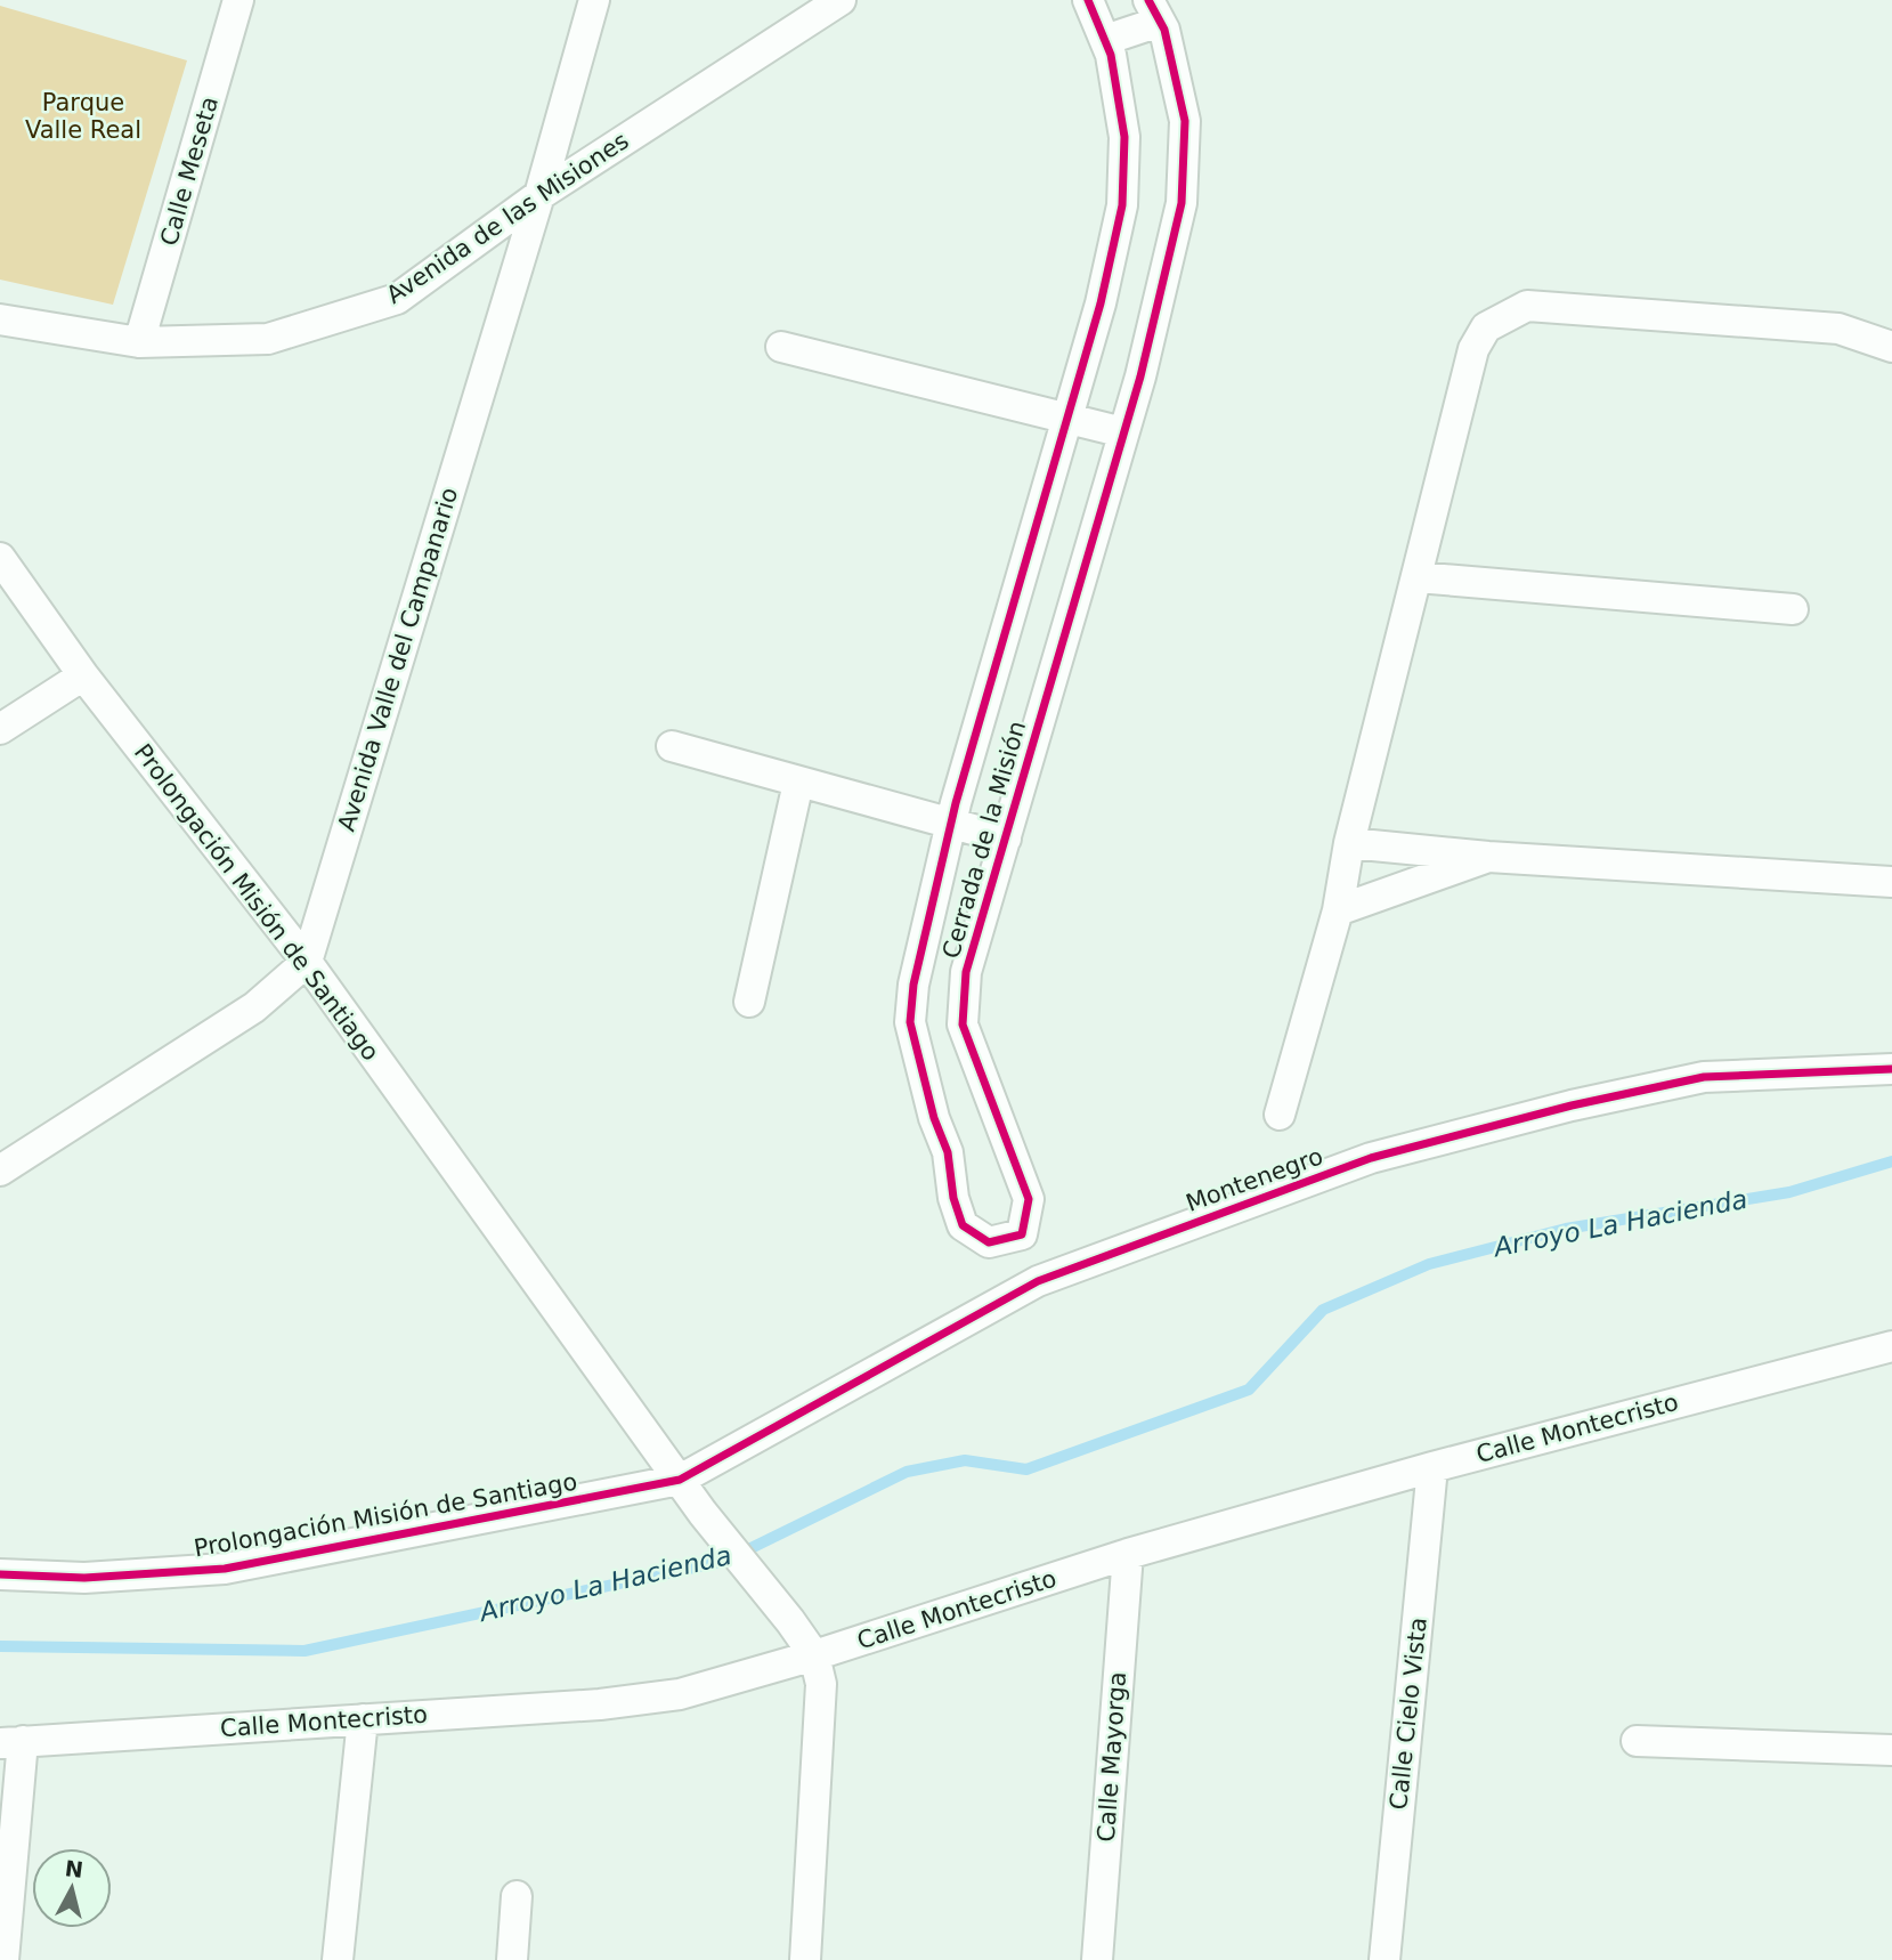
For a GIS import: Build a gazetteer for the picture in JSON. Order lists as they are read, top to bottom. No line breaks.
{"streets":{"street":["Calle Meseta","Avenida de las Misiones","Avenida Valle del Campanario","Cerrada de la Misión","Prolongación Misión de Santiago","Montenegro","Calle Montecristo","Calle Cielo Vista","Calle Mayorga"]},"crossings":[["Calle Meseta","Avenida de las Misiones"],["Avenida de las Misiones","Avenida Valle del Campanario"],["Avenida Valle del Campanario","Prolongación Misión de Santiago"],["Prolongación Misión de Santiago","Montenegro"],["Prolongación Misión de Santiago","Calle Montecristo"],["Calle Montecristo","Calle Cielo Vista"],["Calle Montecristo","Calle Mayorga"]],"water":["Arroyo La Hacienda"],"parks":["Parque Valle Real"],"north":"top"}
